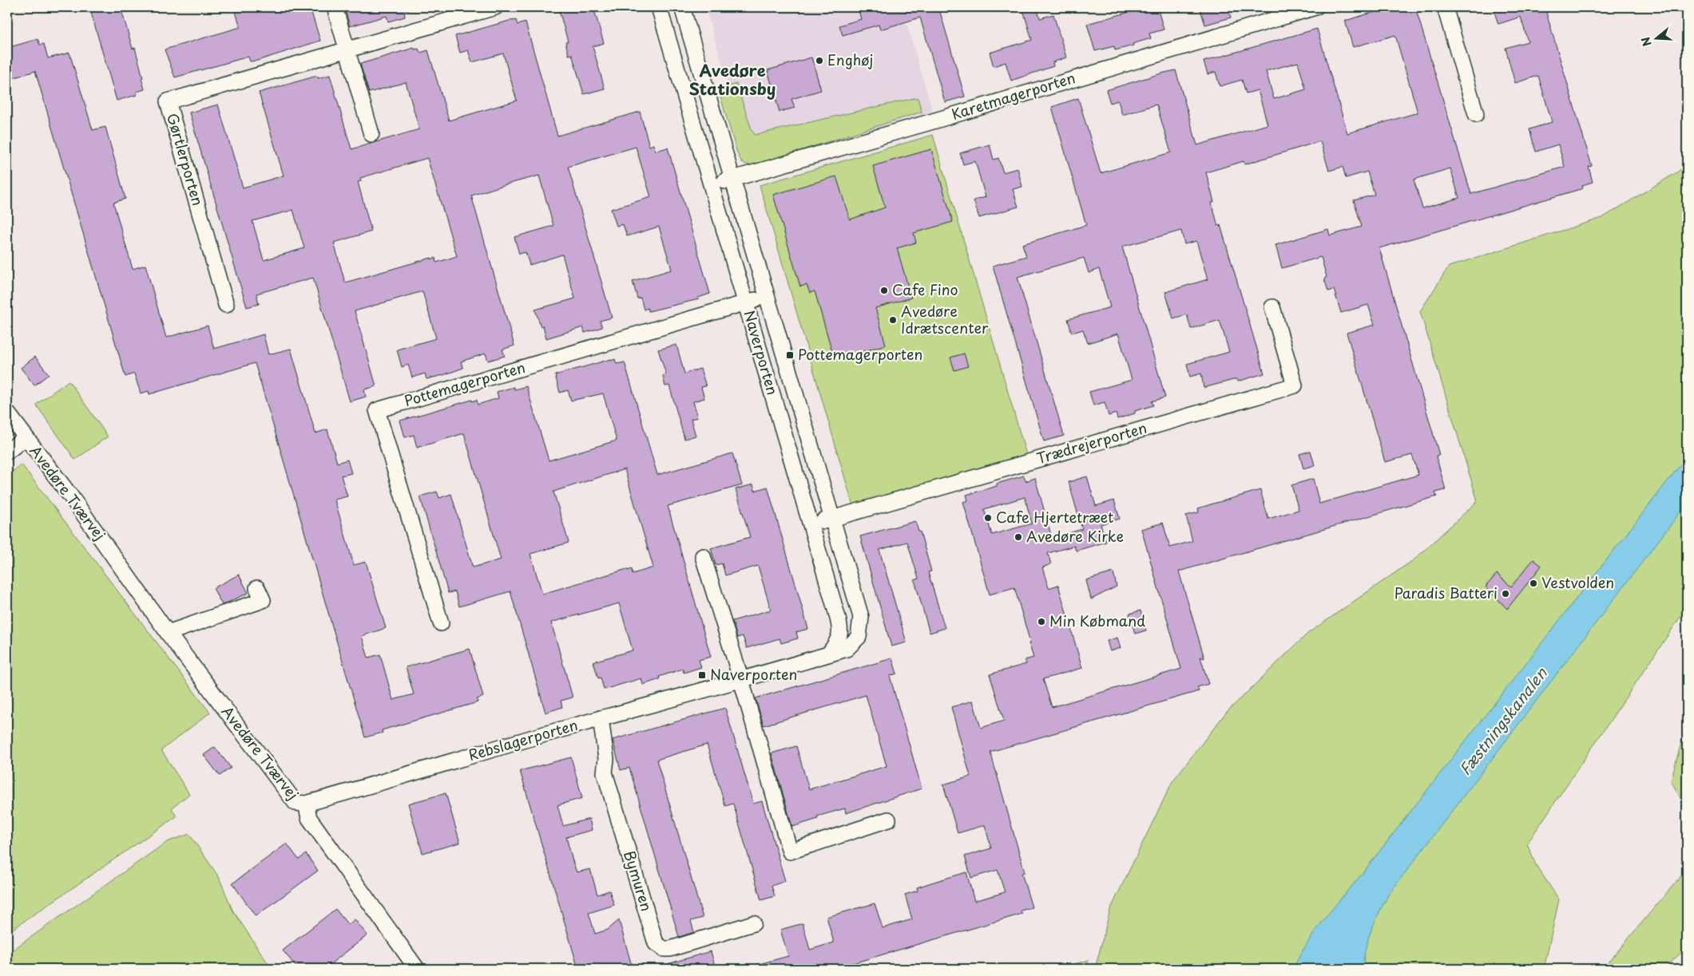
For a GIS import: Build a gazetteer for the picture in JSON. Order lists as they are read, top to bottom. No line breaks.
{"streets":{"street":["Karetmagerporten","Gørtlerporten","Naverporten","Pottemagerporten","Trædrejerporten","Avedøre Tværvej","Rebslagerporten","Bymuren"]},"crossings":[["Karetmagerporten","Naverporten"],["Naverporten","Pottemagerporten"],["Naverporten","Trædrejerporten"],["Naverporten","Rebslagerporten"],["Avedøre Tværvej","Rebslagerporten"],["Rebslagerporten","Bymuren"]],"districts":["Avedøre Stationsby"],"water":["Fæstningskanalen"],"places":{"other":["Enghøj","Cafe Fino","Avedøre Idrætscenter","Cafe Hjertetræet","Avedøre Kirke","Vestvolden","Paradis Batteri","Min Købmand"],"transit":["Pottemagerporten","Naverporten"]},"north":"left"}
